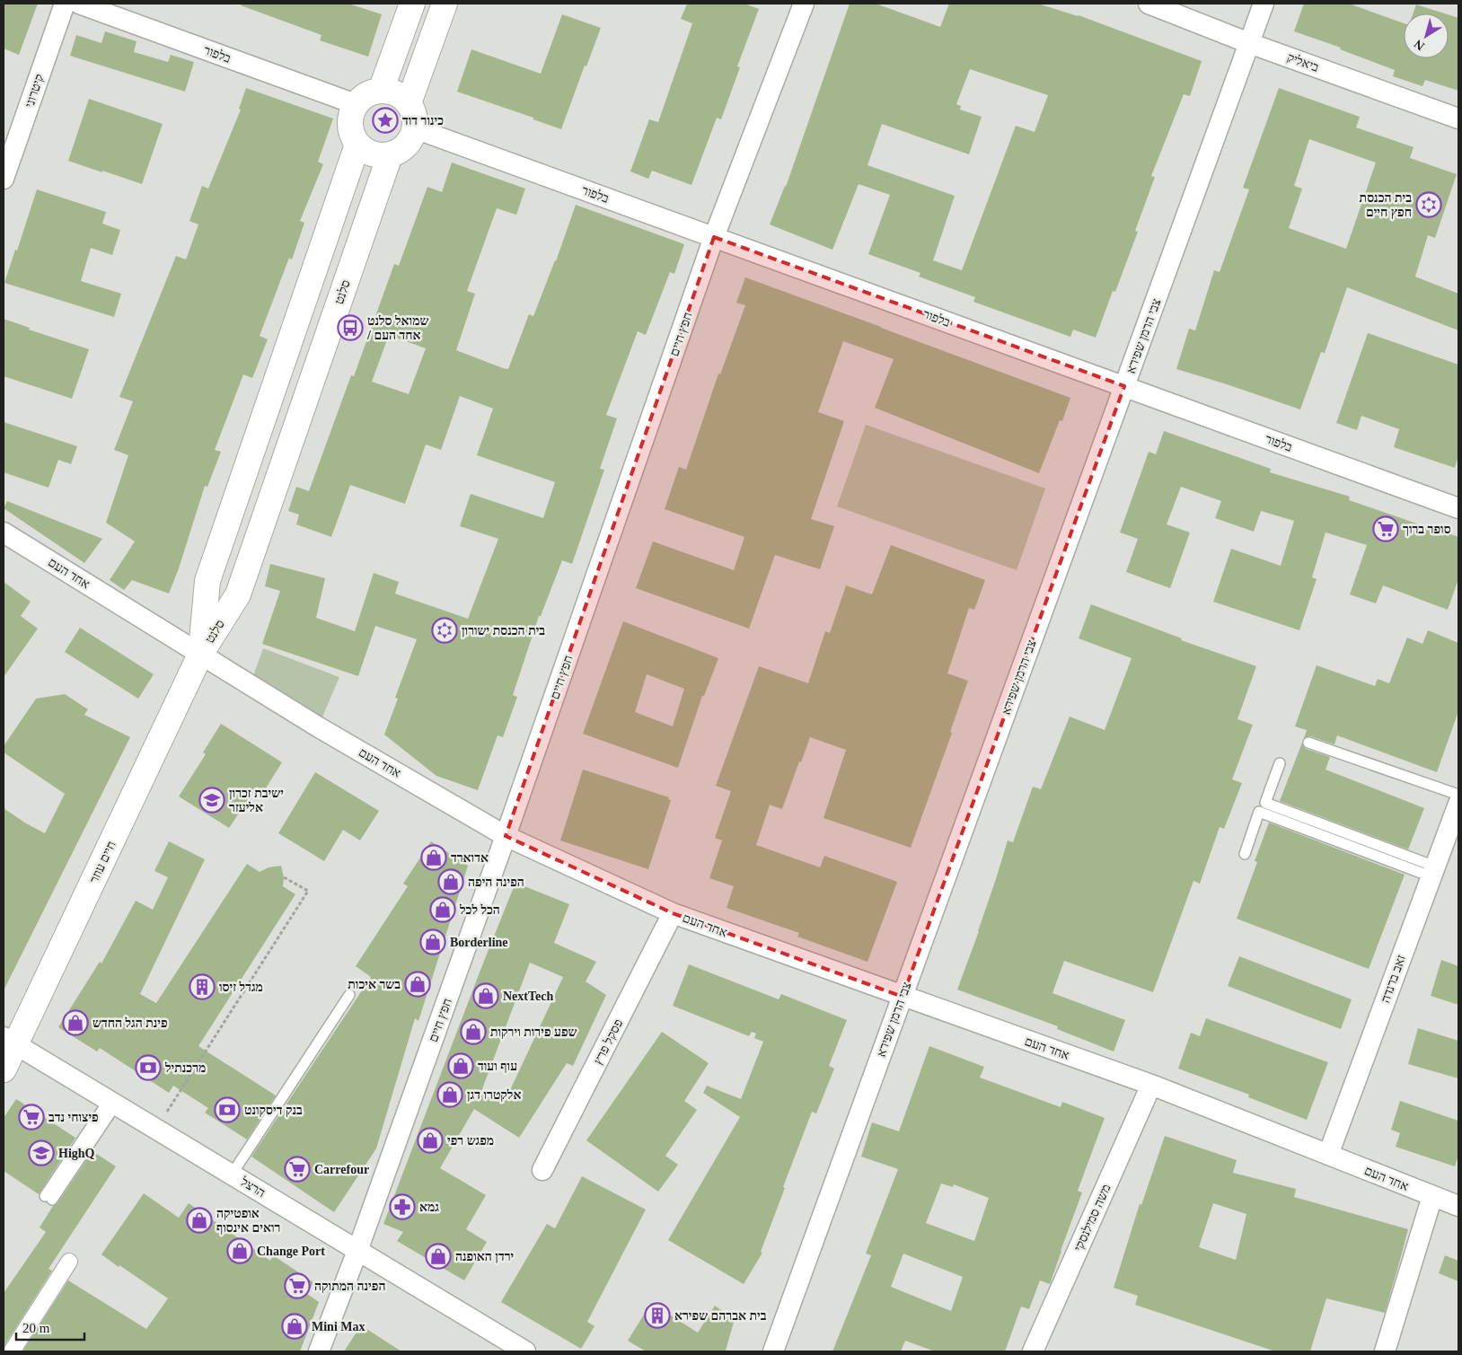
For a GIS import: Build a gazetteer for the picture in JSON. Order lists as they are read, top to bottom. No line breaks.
{"streets":{"street":["בלפור","ביאליק","קיטרוני","סלנט","חפץ חיים","צבי הרמן שפירא","אחד העם","חיים עוזר","זאב ברנדה","פסקל פרץ","הרצל","משה סמילנסקי"]},"crossings":[["בלפור","סלנט"],["בלפור","חפץ חיים"],["בלפור","צבי הרמן שפירא"],["ביאליק","צבי הרמן שפירא"],["סלנט","אחד העם"],["סלנט","חיים עוזר"],["חפץ חיים","אחד העם"],["חפץ חיים","הרצל"],["צבי הרמן שפירא","אחד העם"],["אחד העם","חיים עוזר"],["אחד העם","זאב ברנדה"],["אחד העם","פסקל פרץ"],["אחד העם","משה סמילנסקי"],["חיים עוזר","הרצל"]],"places":{"place":["כינור דוד"],"synagogue":["בית הכנסת חפץ חיים","בית הכנסת ישורון"],"bus stop":["שמואל סלנט / אחד העם"],"supermarket":["סופר ברוך","פיצוחי נדב","Carrefour","הפינה המתוקה"],"school or university":["ישיבת זכרון אליעזר","HighQ"],"shop":["אדוארד","הפינה היפה","הכל לכל","Borderline","בשר איכות","NextTech","פינת הגל החדש","שפע פירות וירקות","עוף ועוד","אלקטרו דגן","מפגש רפי","אופטיקה רואים אינסוף","Change Port","ירדן האופנה","Mini Max"],"building":["מגדל זיסו","בית אברהם שפירא"],"bank":["מרכנתיל","בנק דיסקונט"],"pharmacy":["גמא"]},"scale_bar":"20 m","north":"bottom left"}
